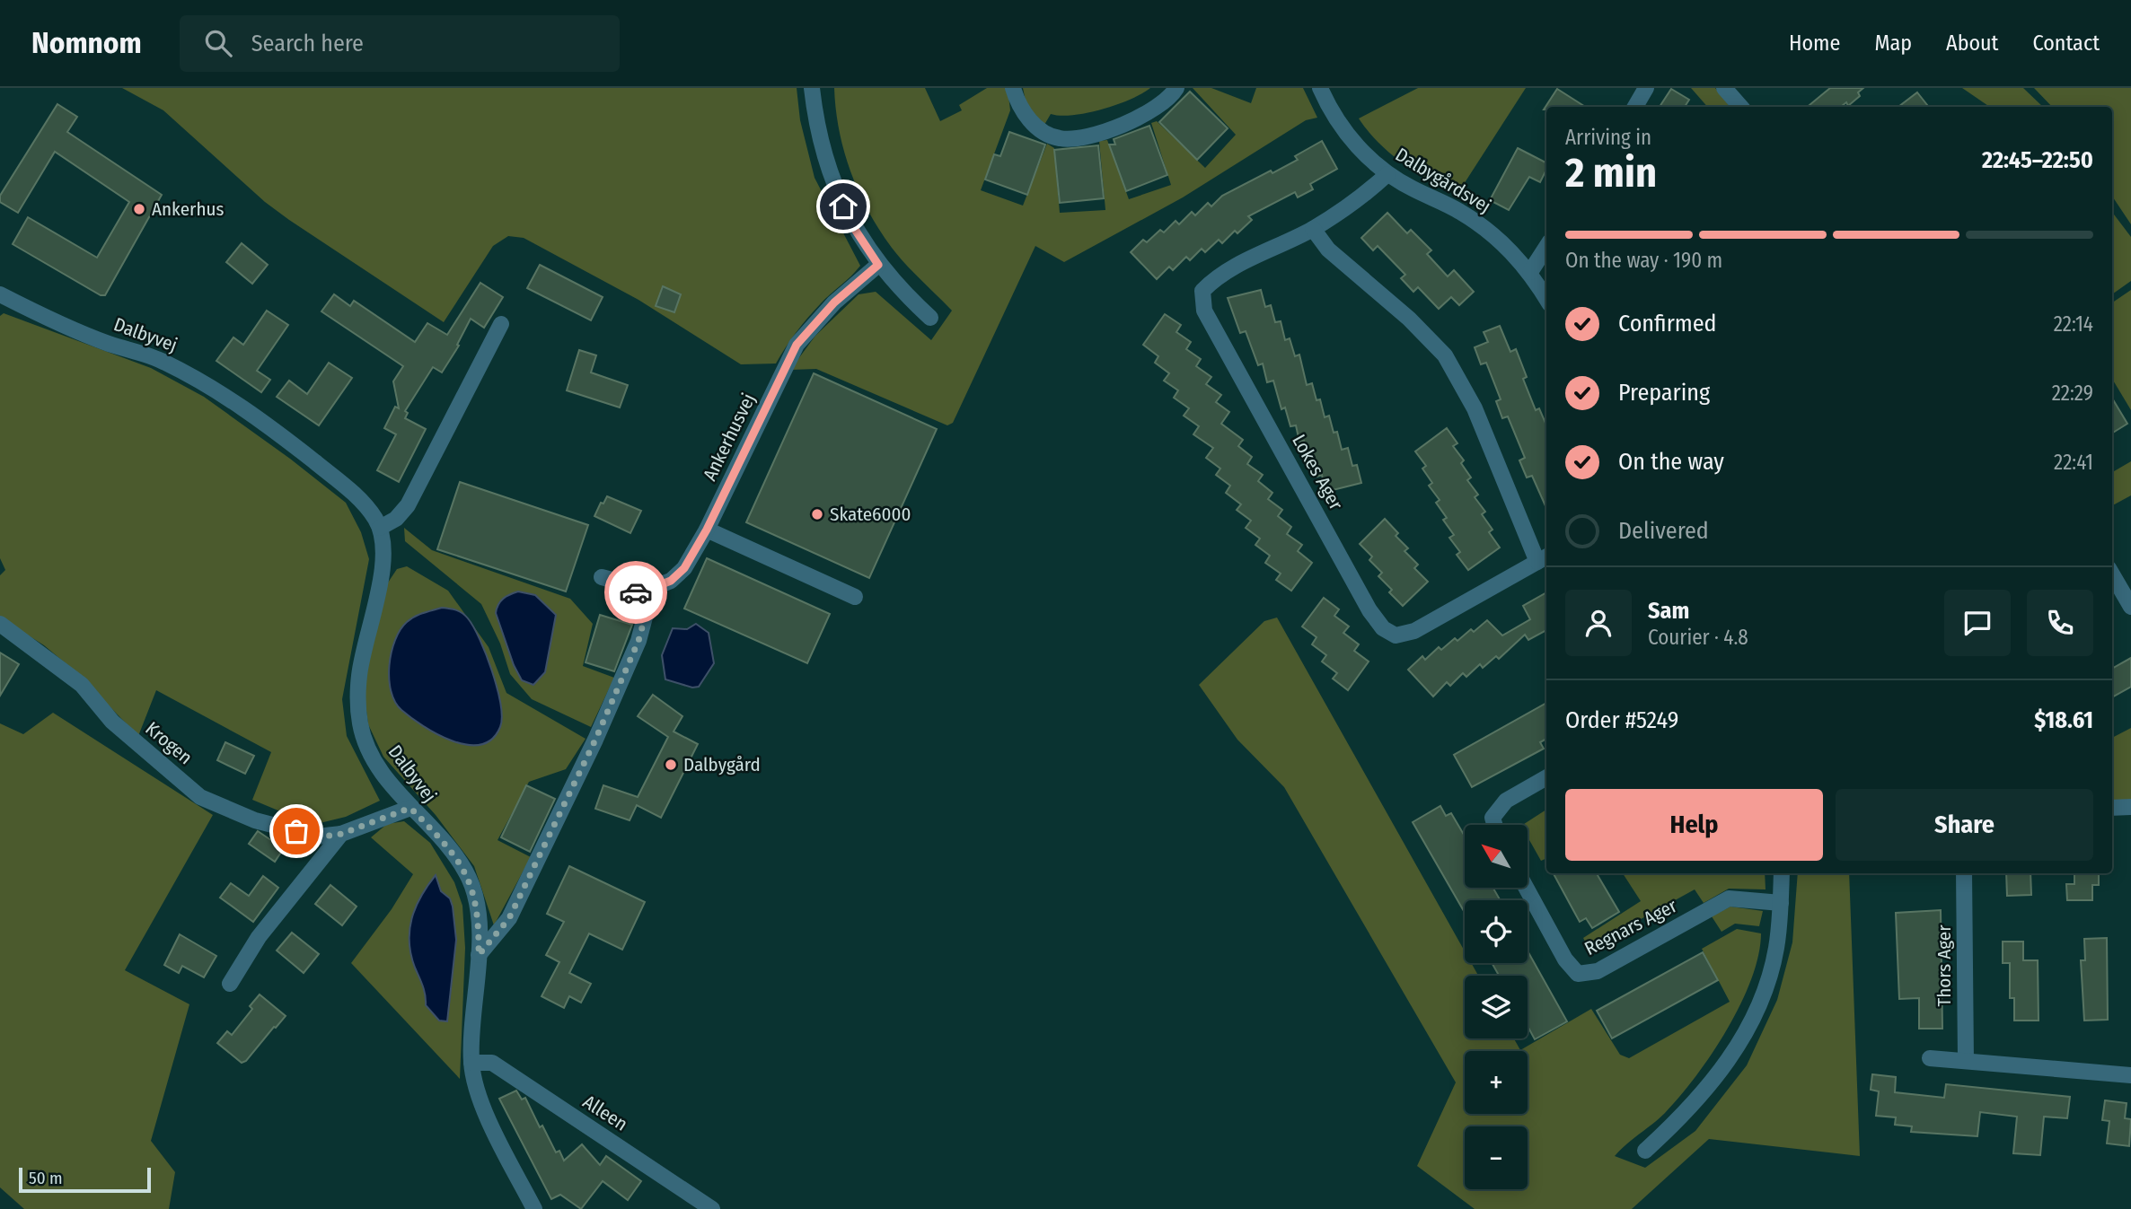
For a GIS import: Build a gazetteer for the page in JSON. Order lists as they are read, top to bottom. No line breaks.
{"streets":{"street":["Dalbygårdsvej","Dalbyvej","Ankerhusvej","Lokes Ager","Krogen","Regnars Ager","Thors Ager","Alleen"]},"crossings":[["Dalbygårdsvej","Lokes Ager"],["Dalbyvej","Krogen"],["Dalbyvej","Alleen"]],"places":["Ankerhus","Skate6000","Dalbygård"],"scale_bar":"50 m","north":"top left","page":{"header":"Nomnom","search":"Search here","nav":["Home","Map","About","Contact"],"heading":["2 min","Arriving in","22:45–22:50"],"panel":["Sam","Courier · 4.8","Order #5249","$18.61"],"bar":"On the way · 190 m","list":[["Confirmed","22:14"],["Preparing","22:29"],["On the way","22:41"],"Delivered"],"buttons":["Help","Share"],"map_buttons":["+","−"],"scale":"50 m"}}
